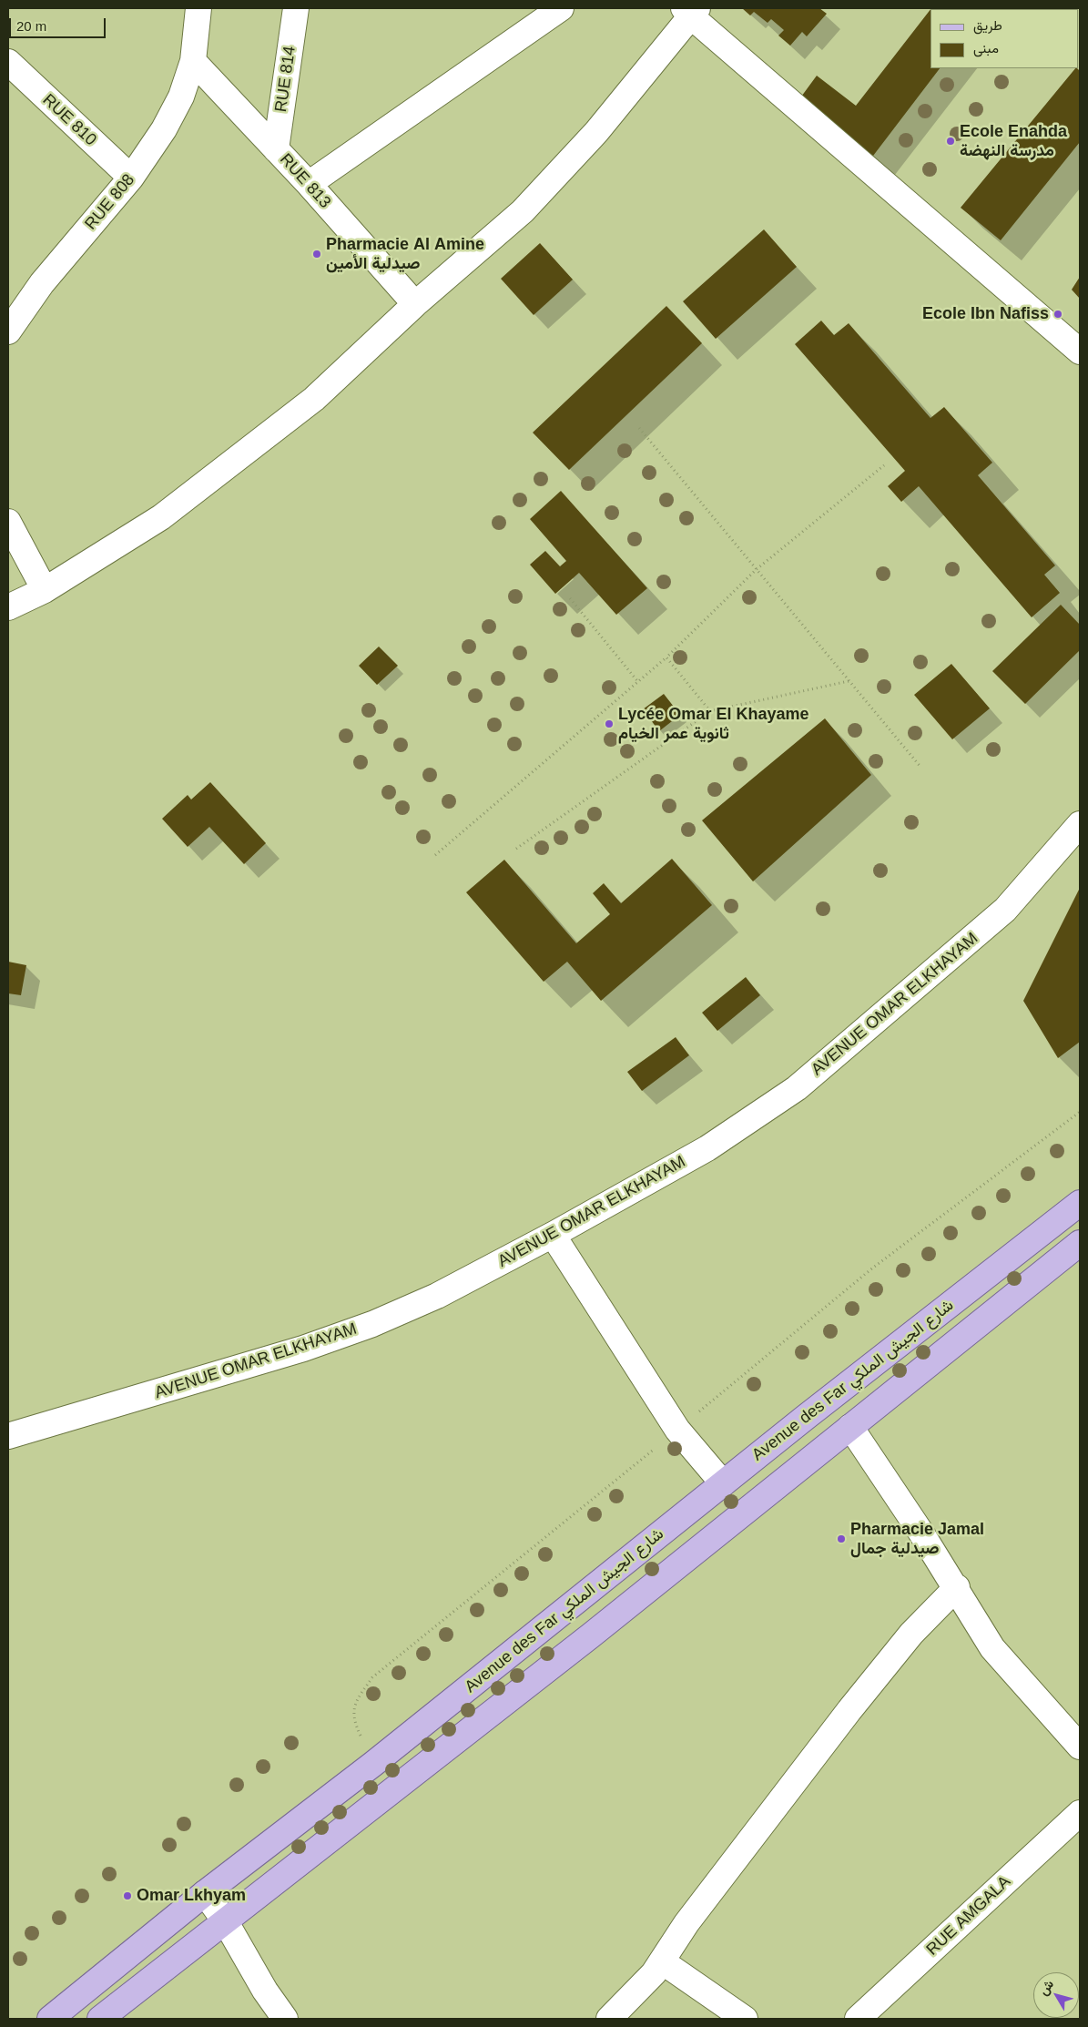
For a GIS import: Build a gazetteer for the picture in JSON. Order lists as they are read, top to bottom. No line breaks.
{"streets":{"main road":["Avenue des Far شارع الجيش الملكي"],"street":["RUE 814","RUE 810","RUE 813","RUE 808","AVENUE OMAR ELKHAYAM","RUE AMGALA"]},"crossings":[["RUE 814","RUE 813"],["RUE 810","RUE 808"],["RUE 813","RUE 808"]],"places":["Ecole Enahda مدرسة النهضة","Pharmacie Al Amine صيدلية الأمين","Ecole Ibn Nafiss","Lycée Omar El Khayame ثانوية عمر الخيام","Pharmacie Jamal صيدلية جمال","Omar Lkhyam"],"legend":["طريق","مبنى"],"scale_bar":"20 m","north":"top left"}
